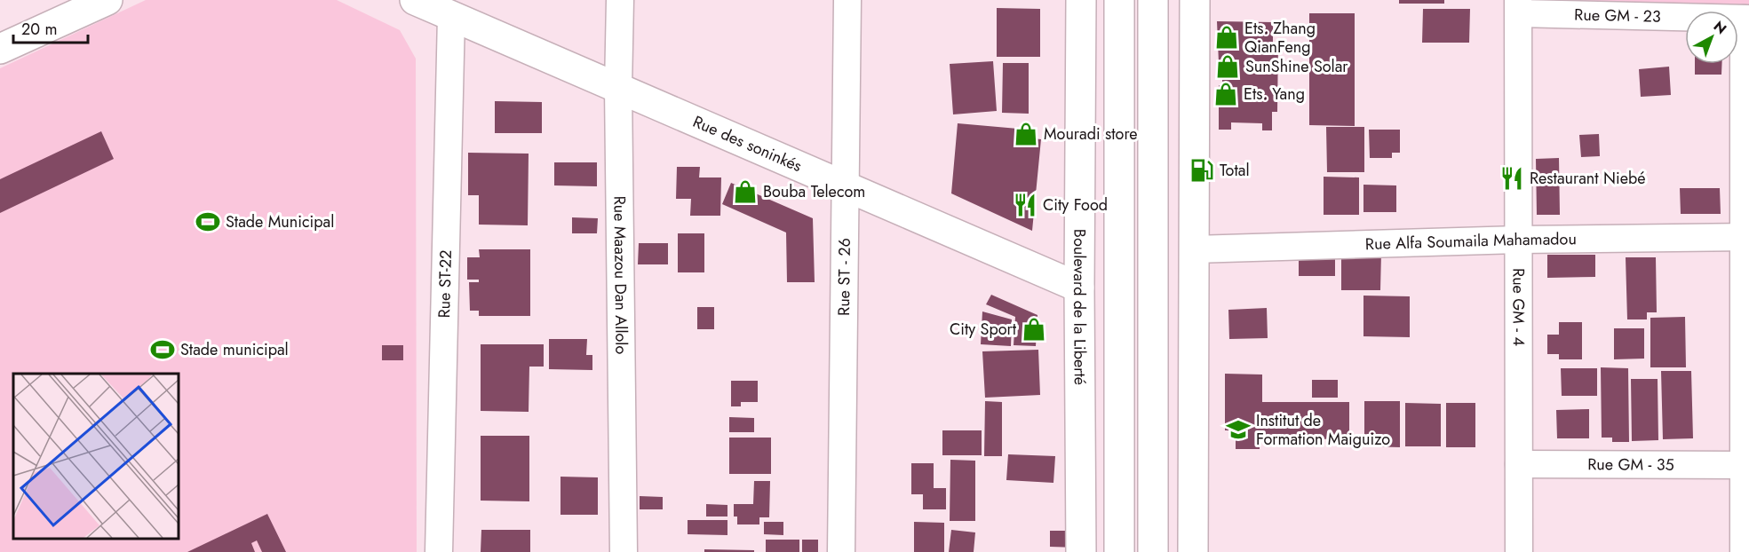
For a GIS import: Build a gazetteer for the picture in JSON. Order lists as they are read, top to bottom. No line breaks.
{"streets":{"main road":["Rue des soninkés","Boulevard de la Liberté"],"street":["Rue GM - 23","Rue Alfa Soumaila Mahamadou","Rue Maazou Dan Allolo","Rue ST - 26","Rue ST-22","Rue GM - 4","Rue GM - 35"]},"crossings":[["Rue GM - 23","Rue GM - 4"],["Rue des soninkés","Rue Maazou Dan Allolo"],["Rue des soninkés","Rue ST - 26"],["Rue des soninkés","Rue ST-22"],["Rue des soninkés","Boulevard de la Liberté"],["Rue Alfa Soumaila Mahamadou","Rue GM - 4"],["Rue GM - 4","Rue GM - 35"]],"places":{"shop":["Ets. Zhang QianFeng","SunShine Solar","Ets. Yang","Mouradi store","Bouba Telecom","City Sport"],"fuel station":["Total"],"restaurant":["Restaurant Niebé","City Food"],"sports":["Stade Municipal","Stade municipal"],"school or university":["Institut de Formation Maiguizo"]},"scale_bar":"20 m","north":"top right"}
